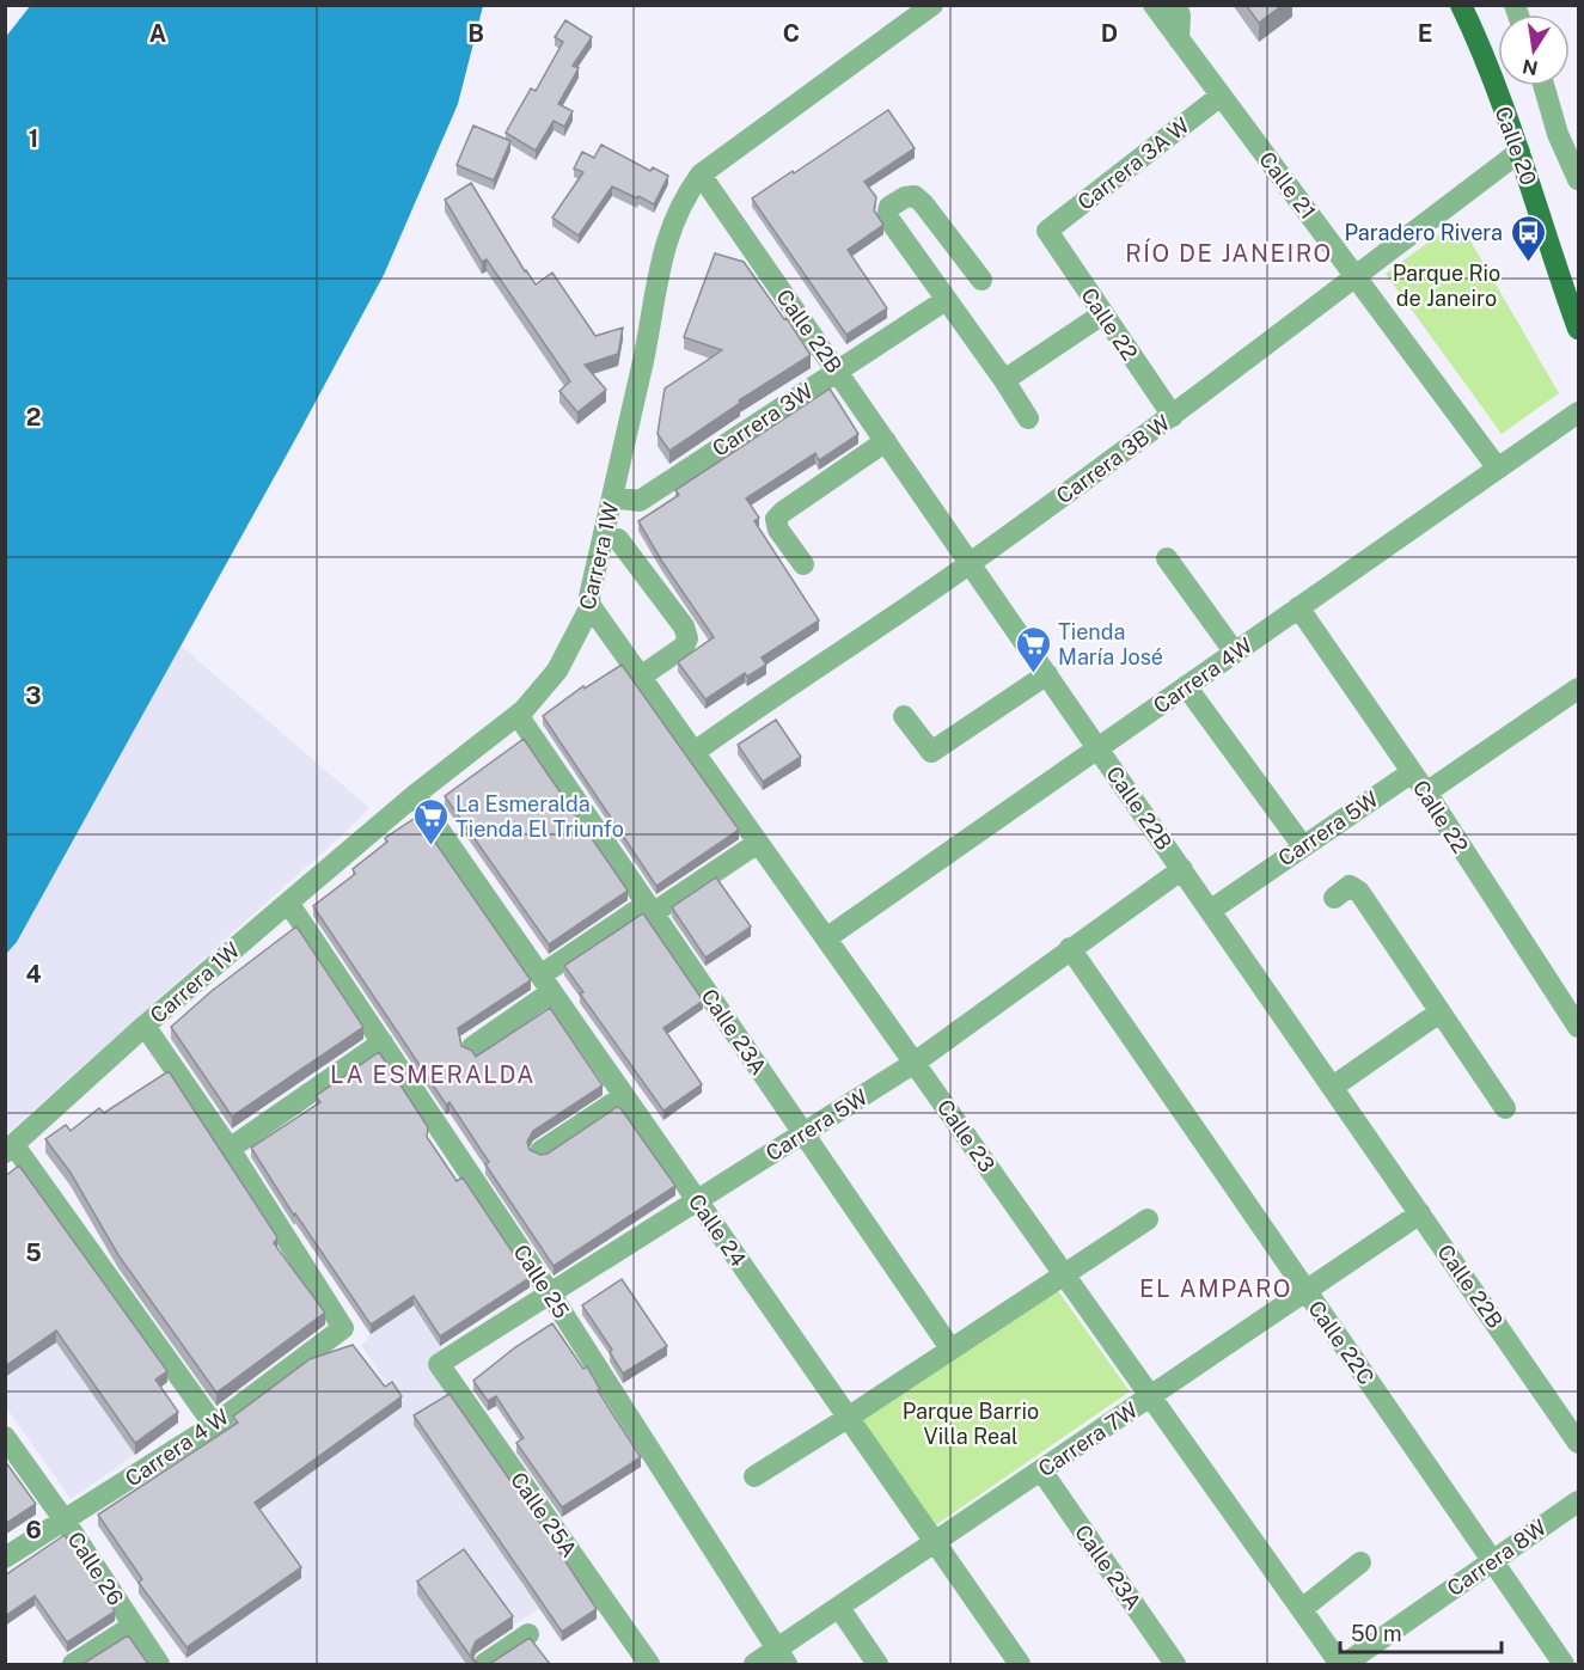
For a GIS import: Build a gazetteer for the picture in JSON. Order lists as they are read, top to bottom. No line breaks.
{"streets":{"main road":["Calle 20"],"street":["Carrera 3A W","Calle 21","Calle 22","Calle 22B","Carrera 3W","Carrera 3B W","Carrera 1W","Carrera 4W","Carrera 5W","Calle 23A","Calle 23","Calle 24","Calle 25","Calle 22C","Carrera 7W","Carrera 4 W","Calle 25A","Carrera 8W","Calle 26"]},"crossings":[["Calle 20","Carrera 3B W"],["Carrera 3A W","Calle 21"],["Carrera 3A W","Calle 22"],["Calle 21","Carrera 3B W"],["Calle 21","Carrera 4W"],["Calle 22","Carrera 3B W"],["Calle 22","Carrera 4W"],["Calle 22","Carrera 5W"],["Calle 22B","Carrera 3W"],["Calle 22B","Carrera 3B W"],["Calle 22B","Carrera 1W"],["Calle 22B","Carrera 4W"],["Calle 22B","Carrera 5W"],["Calle 22B","Carrera 7W"],["Carrera 3W","Carrera 1W"],["Carrera 3B W","Calle 23"],["Carrera 1W","Calle 23A"],["Carrera 1W","Calle 23"],["Carrera 1W","Calle 24"],["Carrera 1W","Calle 25"],["Carrera 4W","Calle 23"],["Carrera 5W","Calle 23A"],["Carrera 5W","Calle 23"],["Carrera 5W","Calle 24"],["Carrera 5W","Calle 25"],["Carrera 5W","Calle 22C"],["Carrera 5W","Calle 25A"],["Calle 23A","Carrera 7W"],["Calle 23","Carrera 7W"],["Calle 23","Carrera 8W"],["Calle 24","Carrera 7W"],["Calle 25","Carrera 7W"],["Calle 22C","Carrera 7W"],["Calle 22C","Carrera 8W"],["Carrera 4 W","Calle 26"]],"districts":["RÍO DE JANEIRO","LA ESMERALDA","EL AMPARO"],"parks":["Parque Rio de Janeiro","Parque Barrio Villa Real"],"places":{"bus stop":["Paradero Rivera"],"supermarket":["Tienda María José","La Esmeralda Tienda El Triunfo"]},"scale_bar":"50 m","north":"bottom","grid":{"columns":["A","B","C","D","E"],"rows":["1","2","3","4","5","6"]}}
